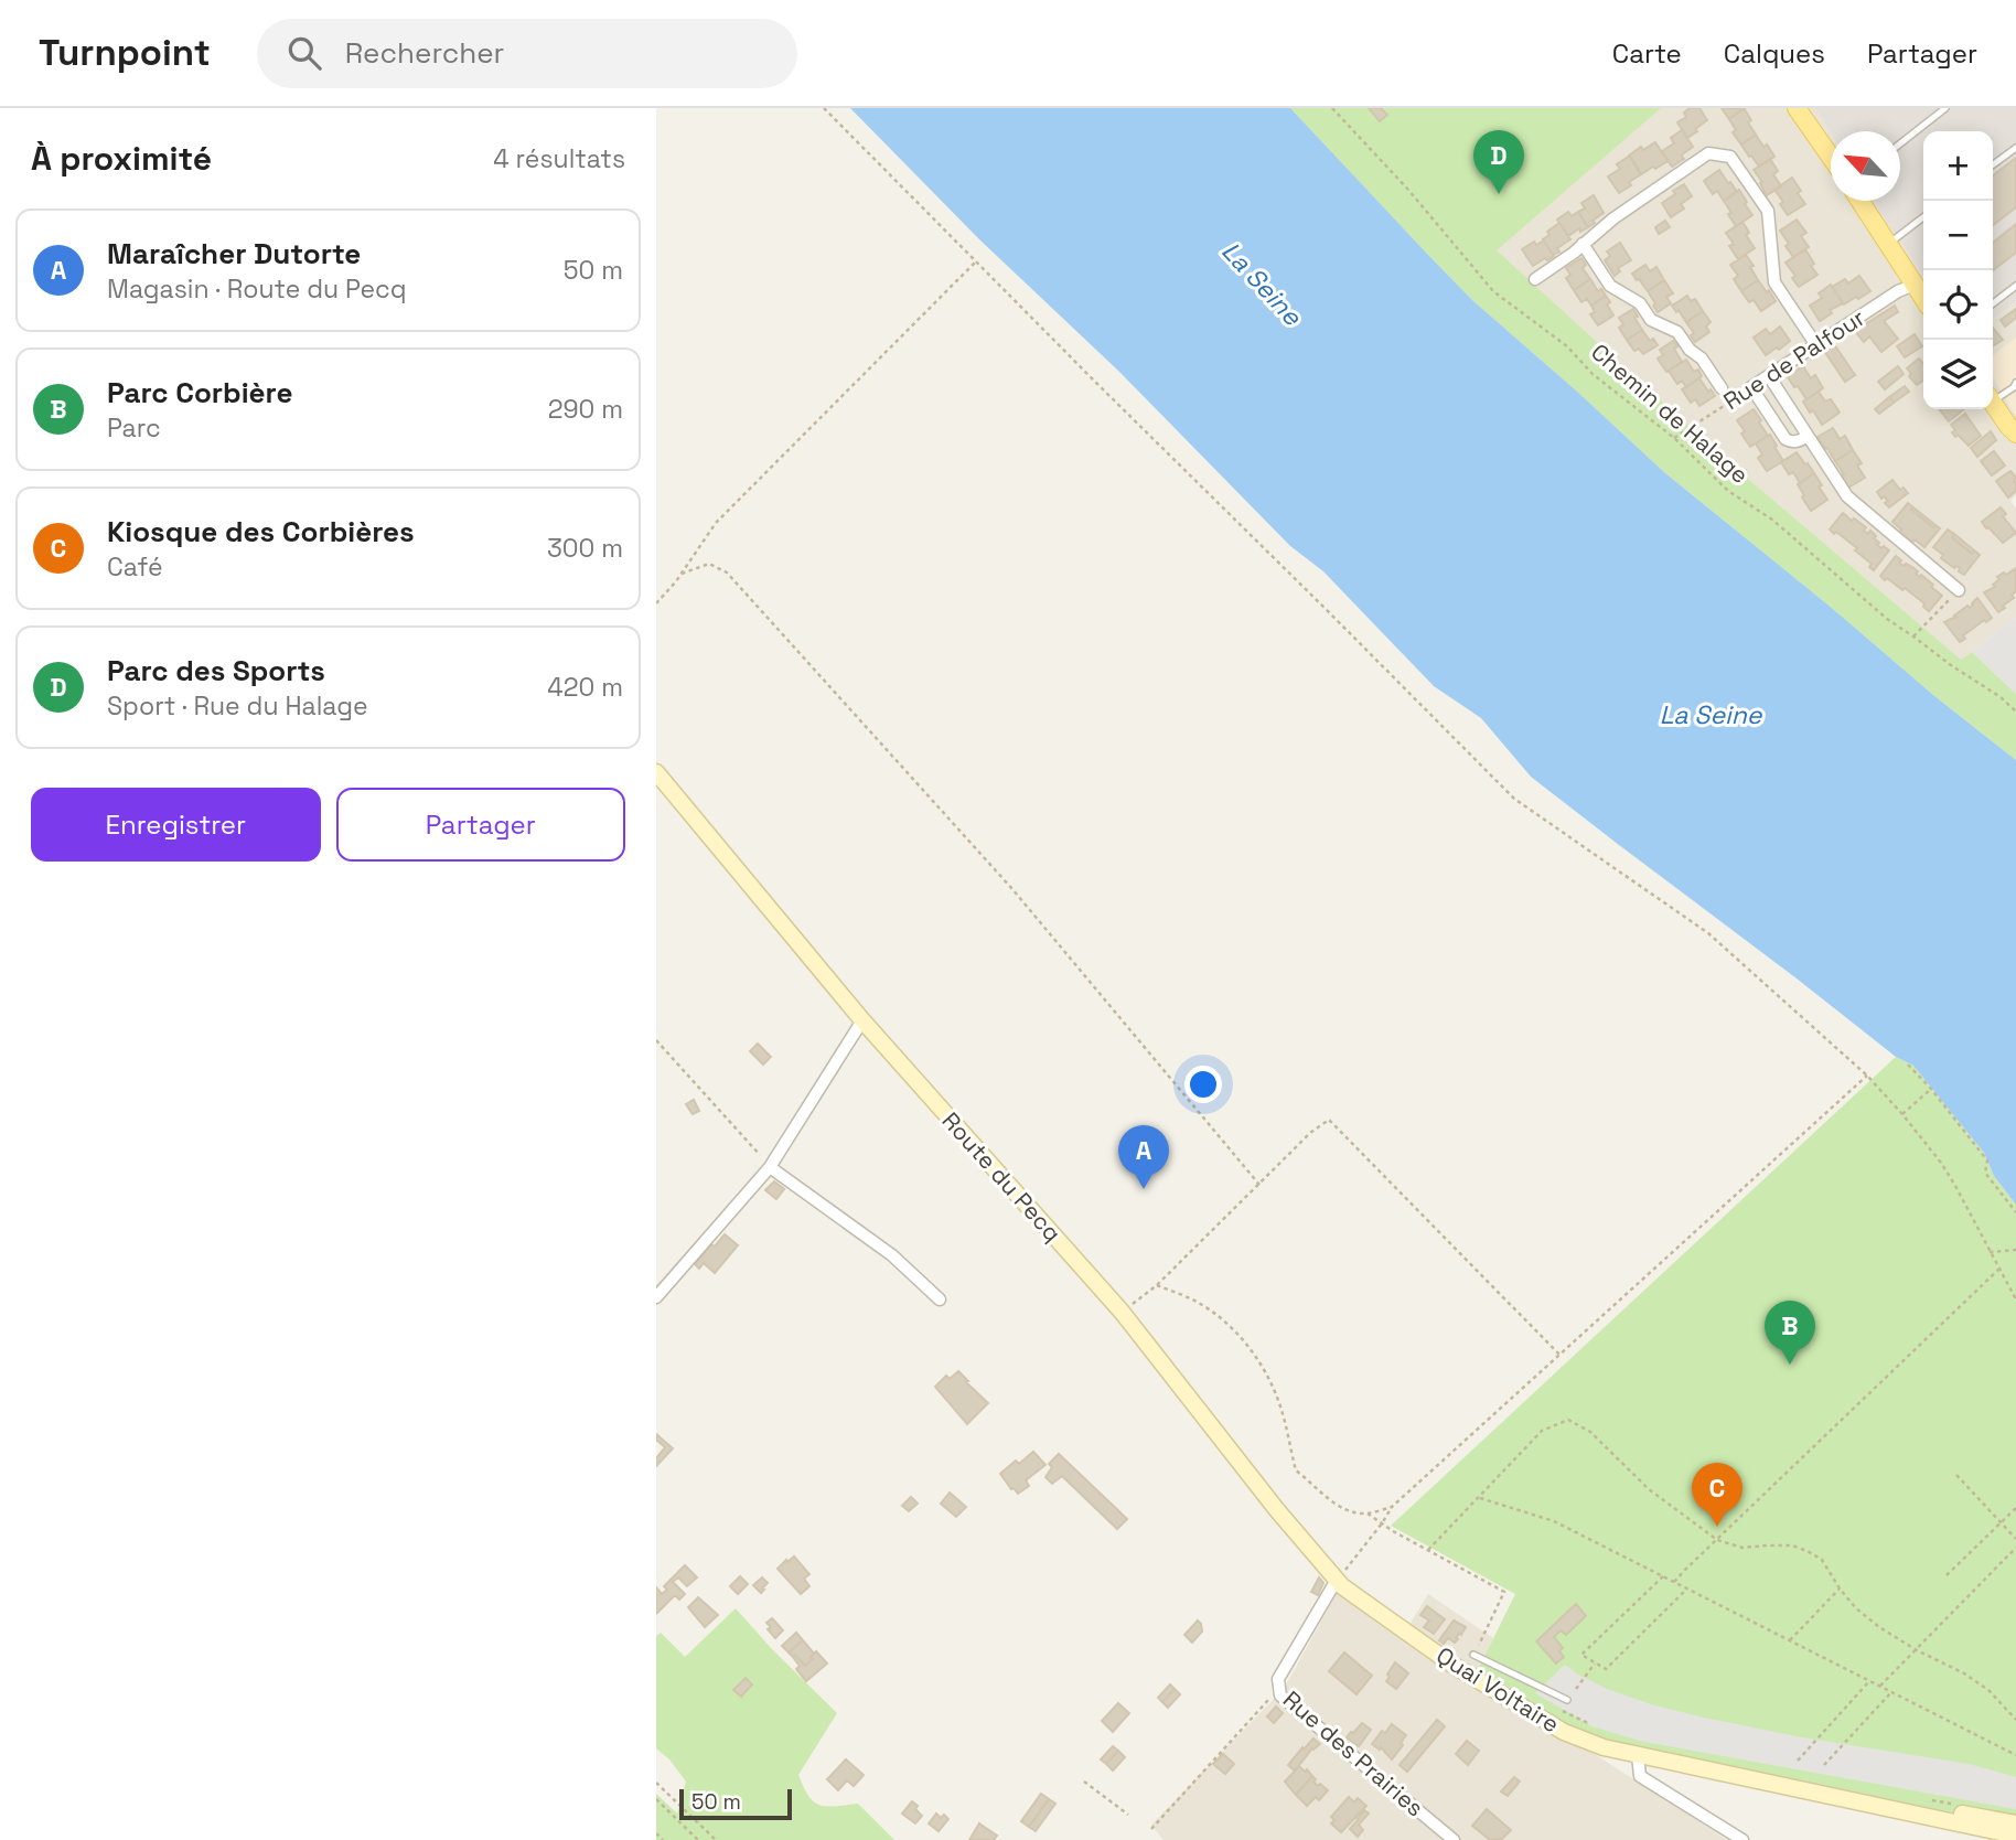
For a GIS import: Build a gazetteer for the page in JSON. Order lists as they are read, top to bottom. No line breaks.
{"streets":{"main road":["Route du Pecq","Quai Voltaire"],"street":["Rue de Palfour","Rue des Prairies"],"path":["Chemin de Halage"]},"crossings":[["Rue de Palfour","Chemin de Halage"],["Route du Pecq","Quai Voltaire"],["Route du Pecq","Rue des Prairies"],["Quai Voltaire","Rue des Prairies"]],"water":["La Seine"],"scale_bar":"50 m","north":"top left","page":{"header":"Turnpoint","search":"Rechercher","nav":["Carte","Calques","Partager"],"heading":["À proximité","4 résultats"],"pins":["D","A","B","C"],"map_buttons":["+","−"],"list":[{"mark":"A","name":"Maraîcher Dutorte","note":"Magasin · Route du Pecq","value":"50 m"},{"mark":"B","name":"Parc Corbière","note":"Parc","value":"290 m"},{"mark":"C","name":"Kiosque des Corbières","note":"Café","value":"300 m"},{"mark":"D","name":"Parc des Sports","note":"Sport · Rue du Halage","value":"420 m"}],"buttons":["Enregistrer","Partager"],"scale":"50 m"}}
